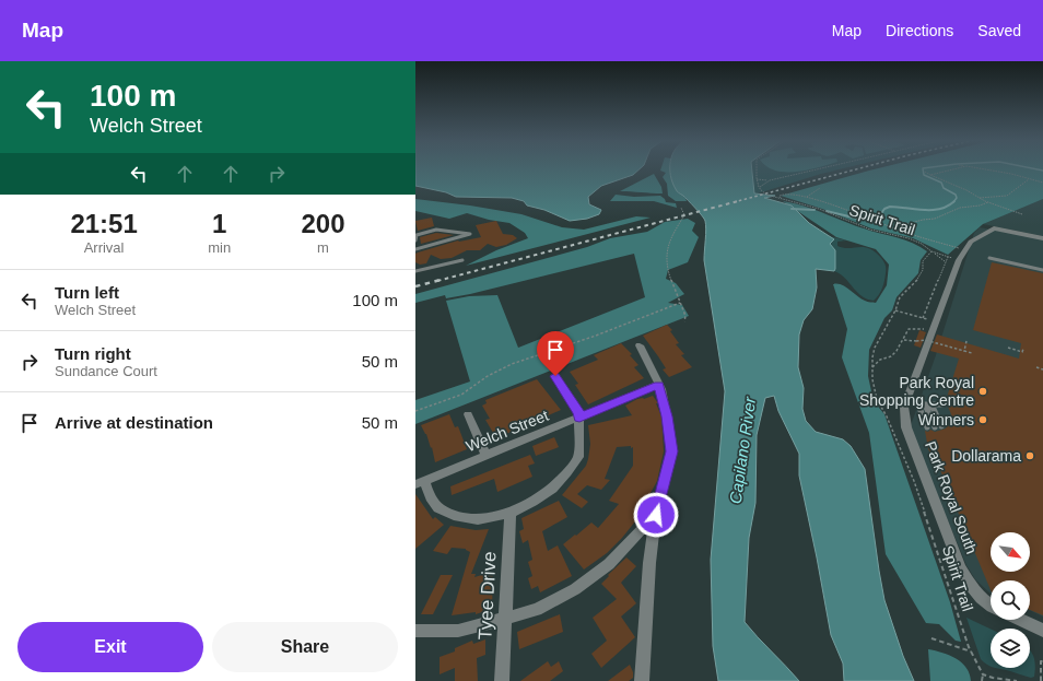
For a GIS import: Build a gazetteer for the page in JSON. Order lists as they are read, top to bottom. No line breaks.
{"streets":{"street":["Welch Street","Park Royal South","Tyee Drive"],"path":["Spirit Trail"]},"water":["Capilano River"],"places":["Park Royal Shopping Centre","Winners","Dollarama"],"north":"bottom right","page":{"header":"Map","nav":["Map","Directions","Saved"],"turn":["100 m","Welch Street"],"eta":["21:51","Arrival","1","min","200","m"],"list":[{"name":"Turn left","note":"Welch Street","value":"100 m"},{"name":"Turn right","note":"Sundance Court","value":"50 m"},{"name":"Arrive at destination","value":"50 m"}],"buttons":["Exit","Share"]}}
